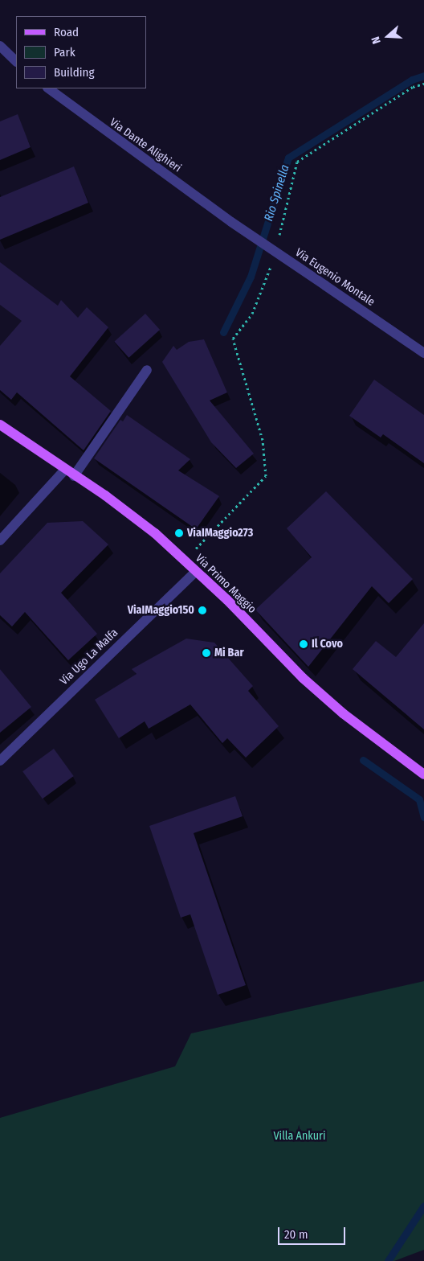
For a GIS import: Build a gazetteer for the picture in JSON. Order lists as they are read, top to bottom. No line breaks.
{"streets":{"main road":["Via Primo Maggio"],"street":["Via Dante Alighieri","Via Eugenio Montale","Via Ugo La Malfa"]},"crossings":[["Via Dante Alighieri","Via Eugenio Montale"],["Via Primo Maggio","Via Ugo La Malfa"]],"water":["Rio Spinella"],"parks":["Villa Ankuri"],"places":["ViaIMaggio273","ViaIMaggio150","Il Covo","Mi Bar"],"legend":["Road","Park","Building"],"scale_bar":"20 m","north":"left"}
